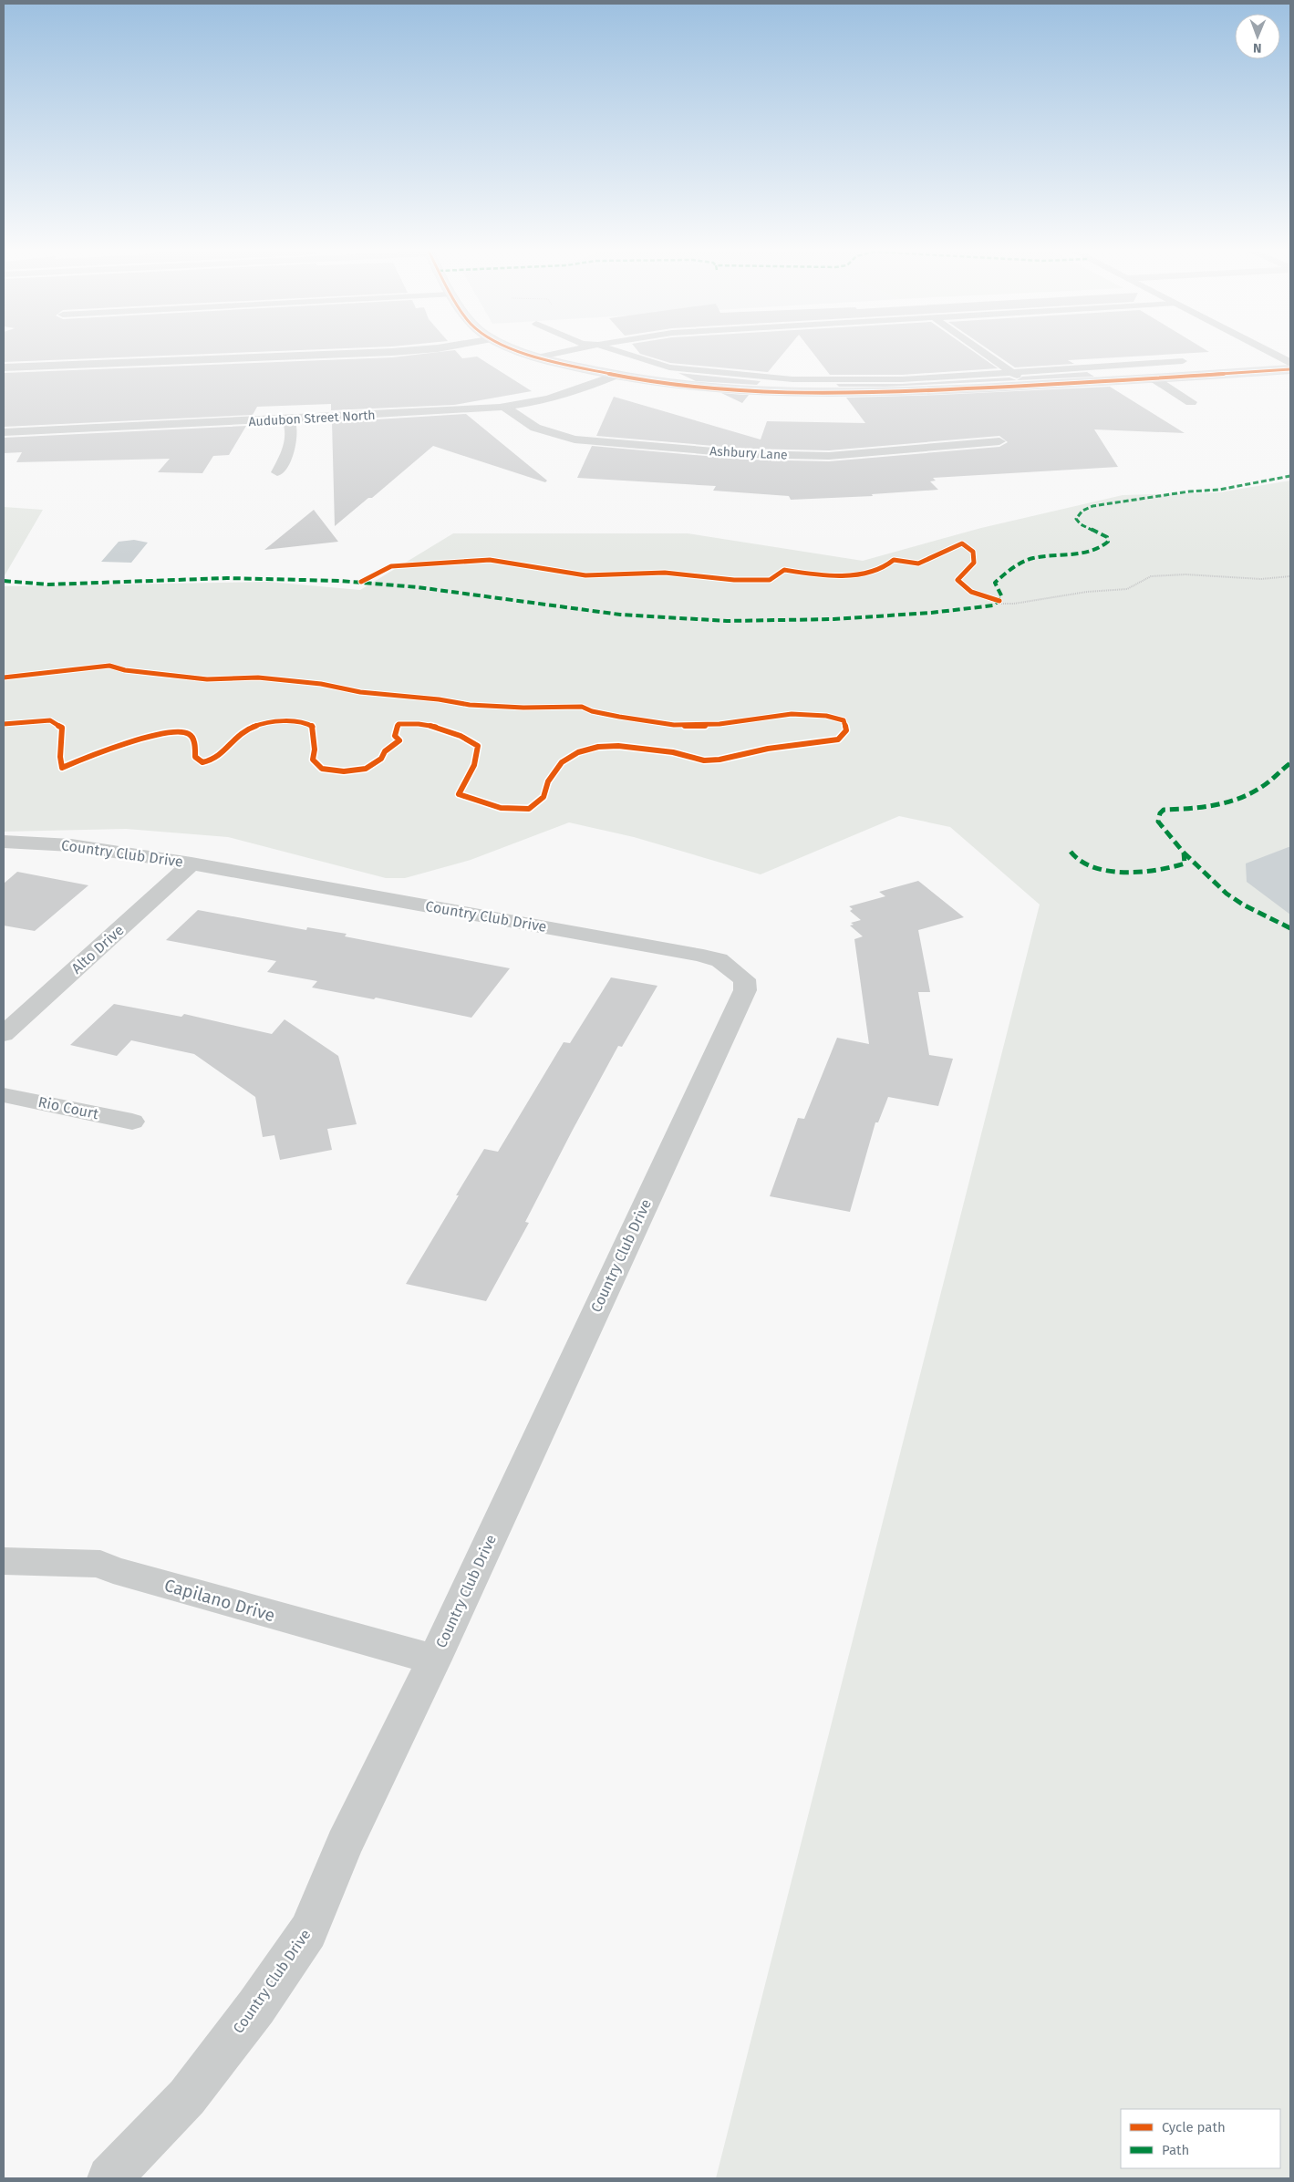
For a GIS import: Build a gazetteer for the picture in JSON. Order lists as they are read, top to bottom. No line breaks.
{"streets":{"street":["Audubon Street North","Ashbury Lane","Country Club Drive","Alto Drive","Rio Court","Capilano Drive"]},"crossings":[["Audubon Street North","Ashbury Lane"],["Country Club Drive","Alto Drive"],["Country Club Drive","Capilano Drive"]],"legend":["Cycle path","Path"],"north":"bottom"}
